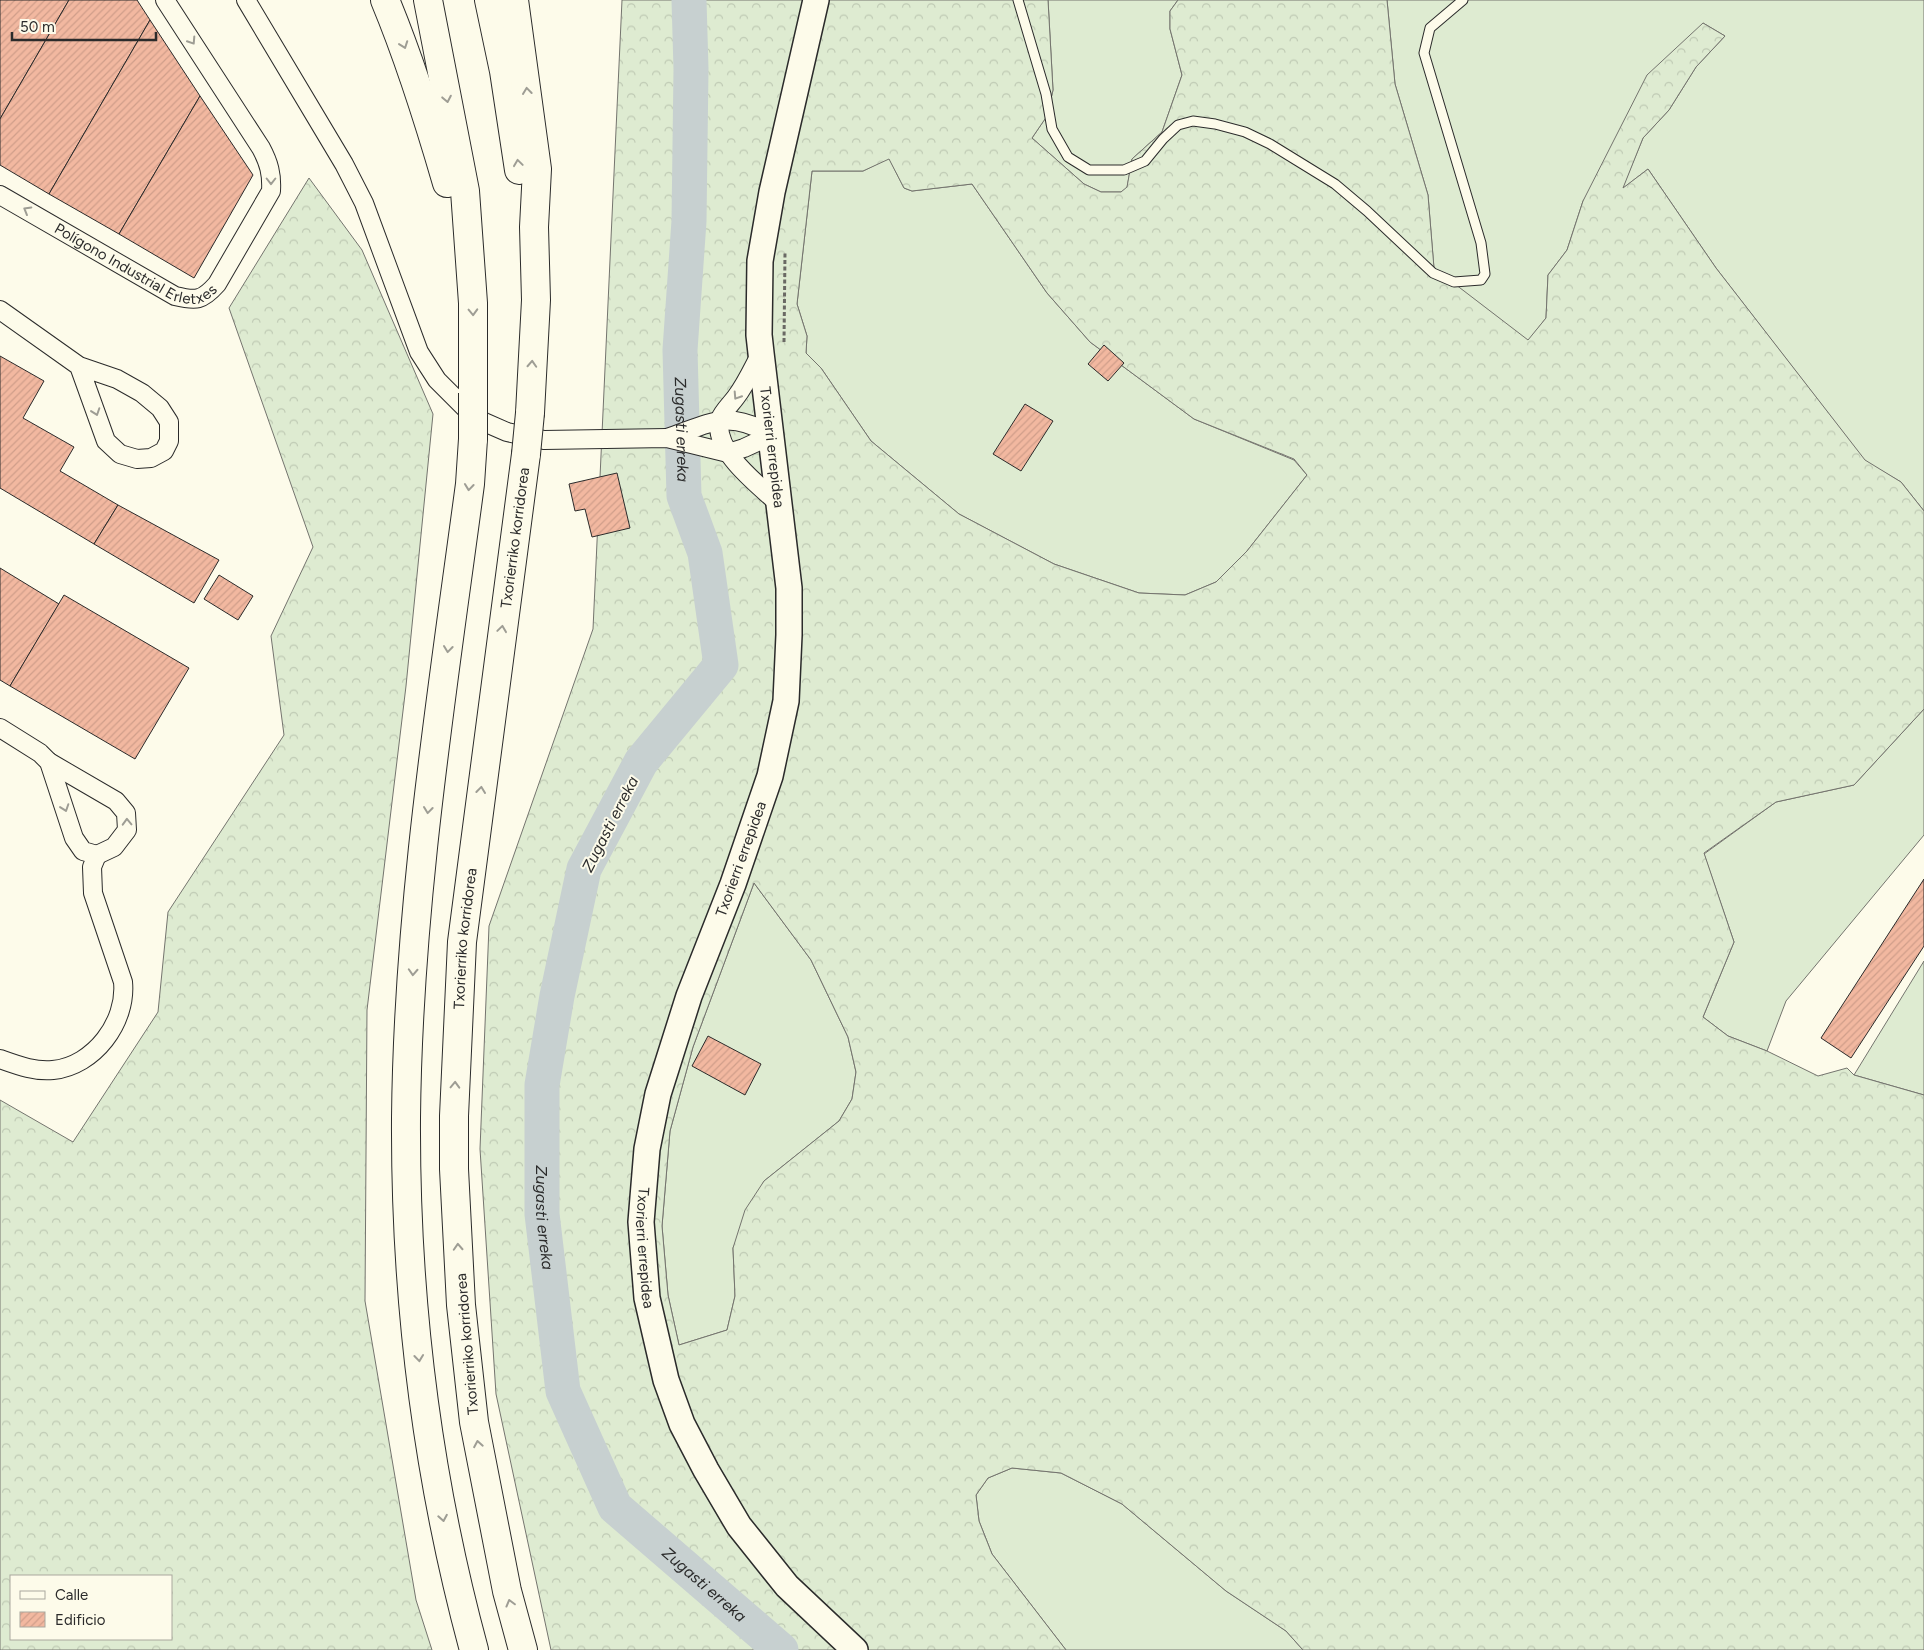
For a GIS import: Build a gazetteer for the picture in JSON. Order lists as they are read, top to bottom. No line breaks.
{"streets":{"highway":["Txorierriko korridorea"],"main road":["Txorierri errepidea"],"street":["Polígono Industrial Erletxes"]},"water":["Zugasti erreka"],"legend":["Calle","Edificio"],"scale_bar":"50 m"}
